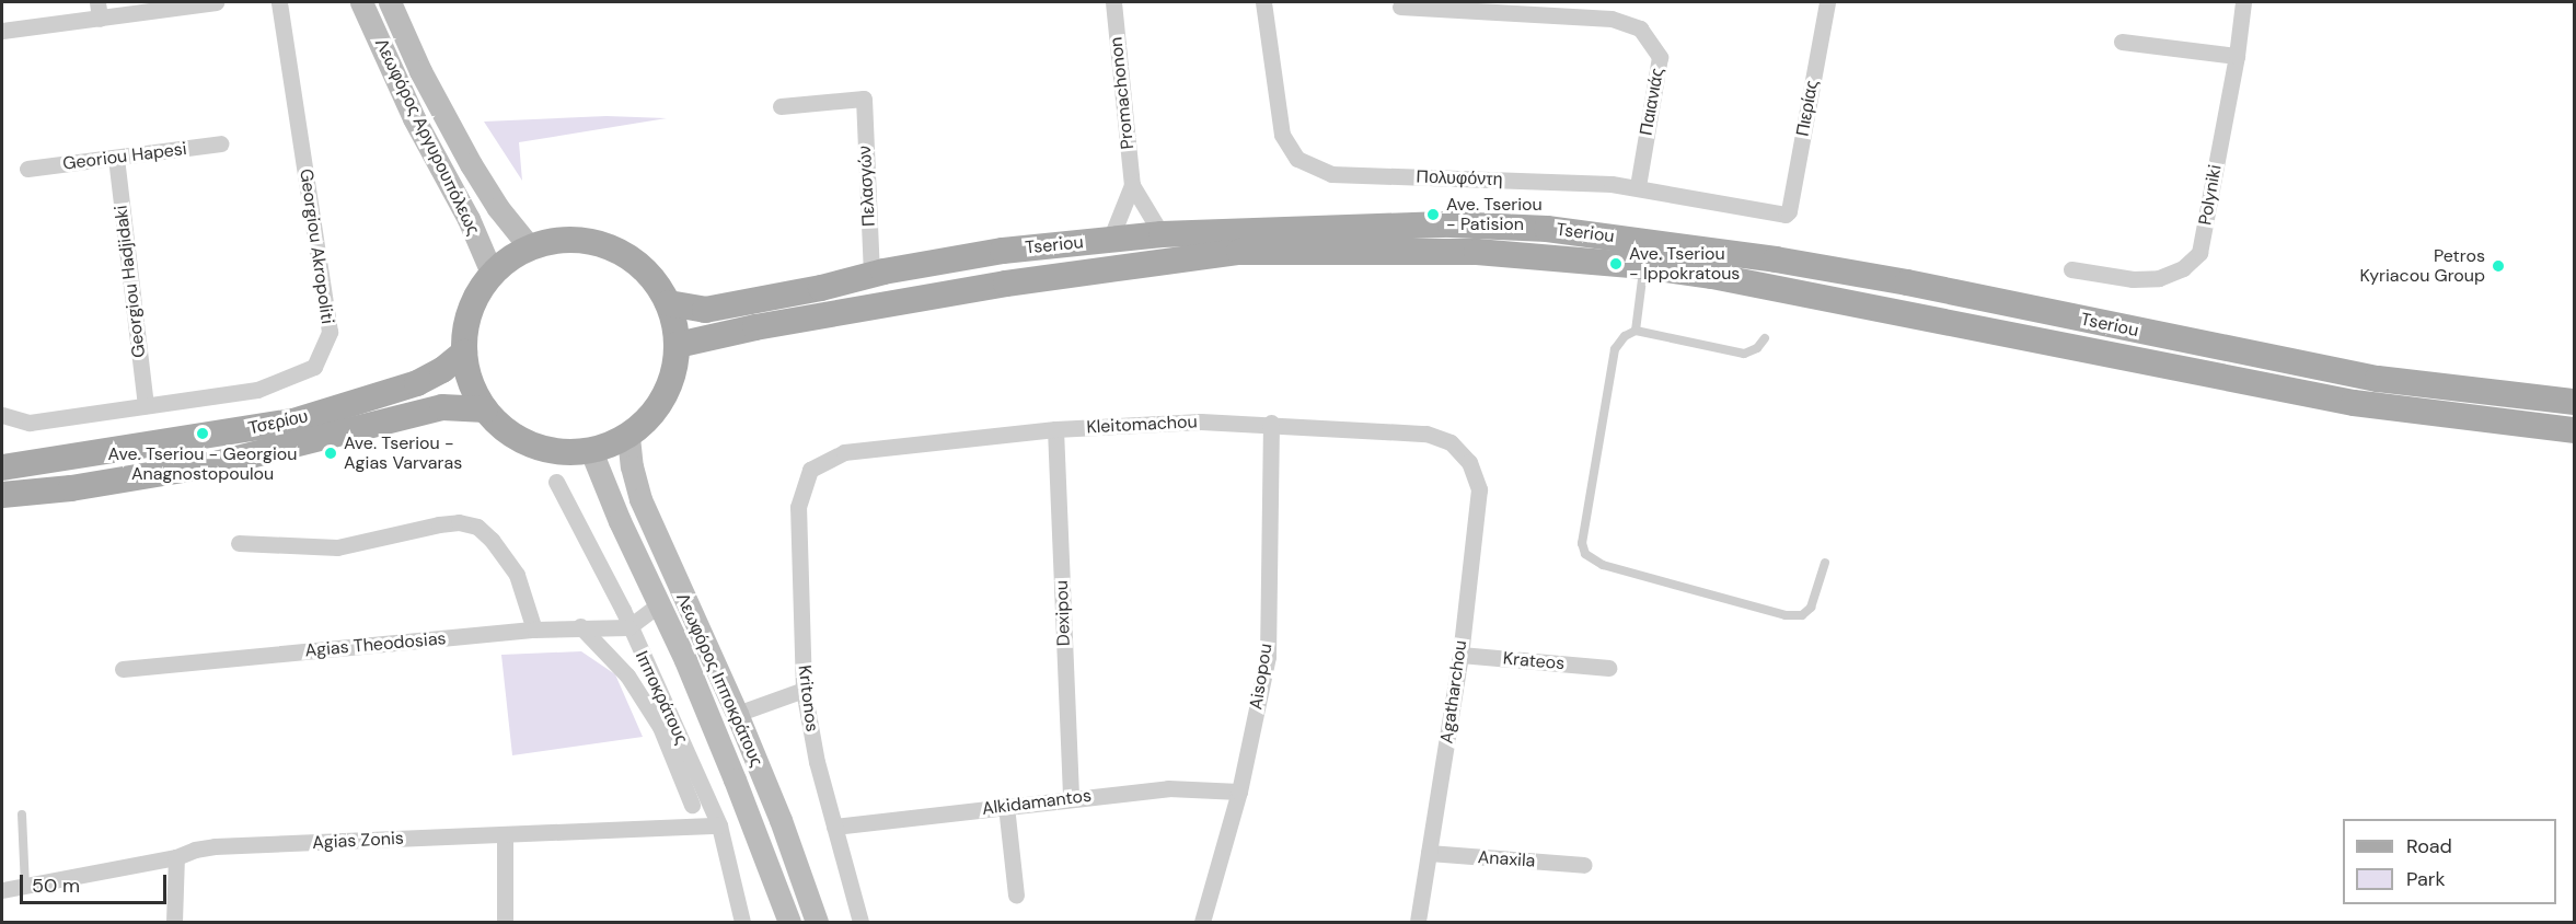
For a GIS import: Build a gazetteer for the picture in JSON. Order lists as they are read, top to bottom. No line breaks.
{"streets":{"main road":["Λεωφόρος Αργυρουπόλεως","Tseriou","Τσερίου","Λεωφόρος Ιπποκράτους"],"street":["Promachonon","Παιανιάς","Πιερίας","Georiou Hapesi","Πολυφόντη","Πελασγών","Polyniki","Georgiou Akropoliti","Georgiou Hadjidaki","Kleitomachou","Dexipou","Agias Theodosias","Krateos","Aisopou","Agatharchou","Ιπποκράτους","Kritonos","Alkidamantos","Agias Zonis","Anaxila"]},"crossings":[["Promachonon","Tseriou"],["Παιανιάς","Πολυφόντη"],["Πιερίας","Πολυφόντη"],["Λεωφόρος Αργυρουπόλεως","Tseriou"],["Λεωφόρος Αργυρουπόλεως","Τσερίου"],["Λεωφόρος Αργυρουπόλεως","Λεωφόρος Ιπποκράτους"],["Georiou Hapesi","Georgiou Hadjidaki"],["Πελασγών","Tseriou"],["Tseriou","Τσερίου"],["Tseriou","Λεωφόρος Ιπποκράτους"],["Georgiou Akropoliti","Georgiou Hadjidaki"],["Τσερίου","Λεωφόρος Ιπποκράτους"],["Kleitomachou","Dexipou"],["Kleitomachou","Aisopou"],["Kleitomachou","Agatharchou"],["Kleitomachou","Kritonos"],["Dexipou","Alkidamantos"],["Agias Theodosias","Ιπποκράτους"],["Krateos","Agatharchou"],["Aisopou","Alkidamantos"],["Agatharchou","Anaxila"],["Ιπποκράτους","Agias Zonis"],["Kritonos","Alkidamantos"]],"places":["Ave. Tseriou - Patision","Ave. Tseriou - Ippokratous","Petros Kyriacou Group","Ave. Tseriou - Georgiou Anagnostopoulou","Ave. Tseriou - Agias Varvaras"],"legend":["Road","Park"],"scale_bar":"50 m"}
